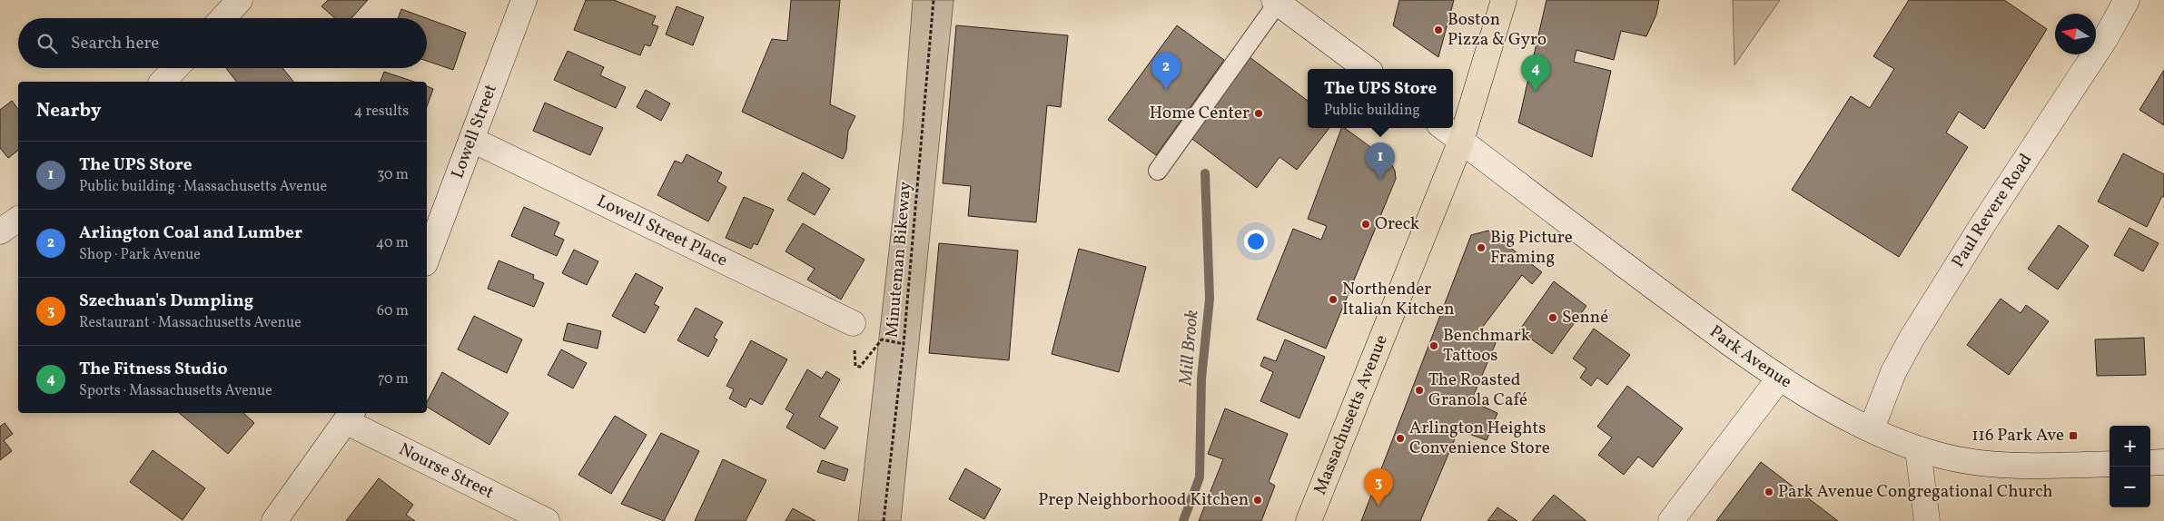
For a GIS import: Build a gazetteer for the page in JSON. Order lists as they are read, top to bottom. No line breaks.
{"streets":{"main road":["Massachusetts Avenue"],"street":["Lowell Street","Paul Revere Road","Lowell Street Place","Park Avenue","Nourse Street"],"path":["Minuteman Bikeway"]},"crossings":[["Lowell Street","Lowell Street Place"],["Paul Revere Road","Park Avenue"],["Park Avenue","Massachusetts Avenue"]],"water":["Mill Brook"],"places":{"other":["Boston Pizza & Gyro","Home Center","Oreck","Big Picture Framing","Northender Italian Kitchen","Senné","Benchmark Tattoos","The Roasted Granola Café","Arlington Heights Convenience Store","Park Avenue Congregational Church","Prep Neighborhood Kitchen"],"transit":["116 Park Ave"]},"north":"left","page":{"search":"Search here","pins":["2","4","1","3"],"popup":["The UPS Store","Public building"],"heading":["Nearby","4 results"],"list":[{"mark":"1","name":"The UPS Store","note":"Public building · Massachusetts Avenue","value":"30 m"},{"mark":"2","name":"Arlington Coal and Lumber","note":"Shop · Park Avenue","value":"40 m"},{"mark":"3","name":"Szechuan's Dumpling","note":"Restaurant · Massachusetts Avenue","value":"60 m"},{"mark":"4","name":"The Fitness Studio","note":"Sports · Massachusetts Avenue","value":"70 m"}],"map_buttons":["+","−"]}}
